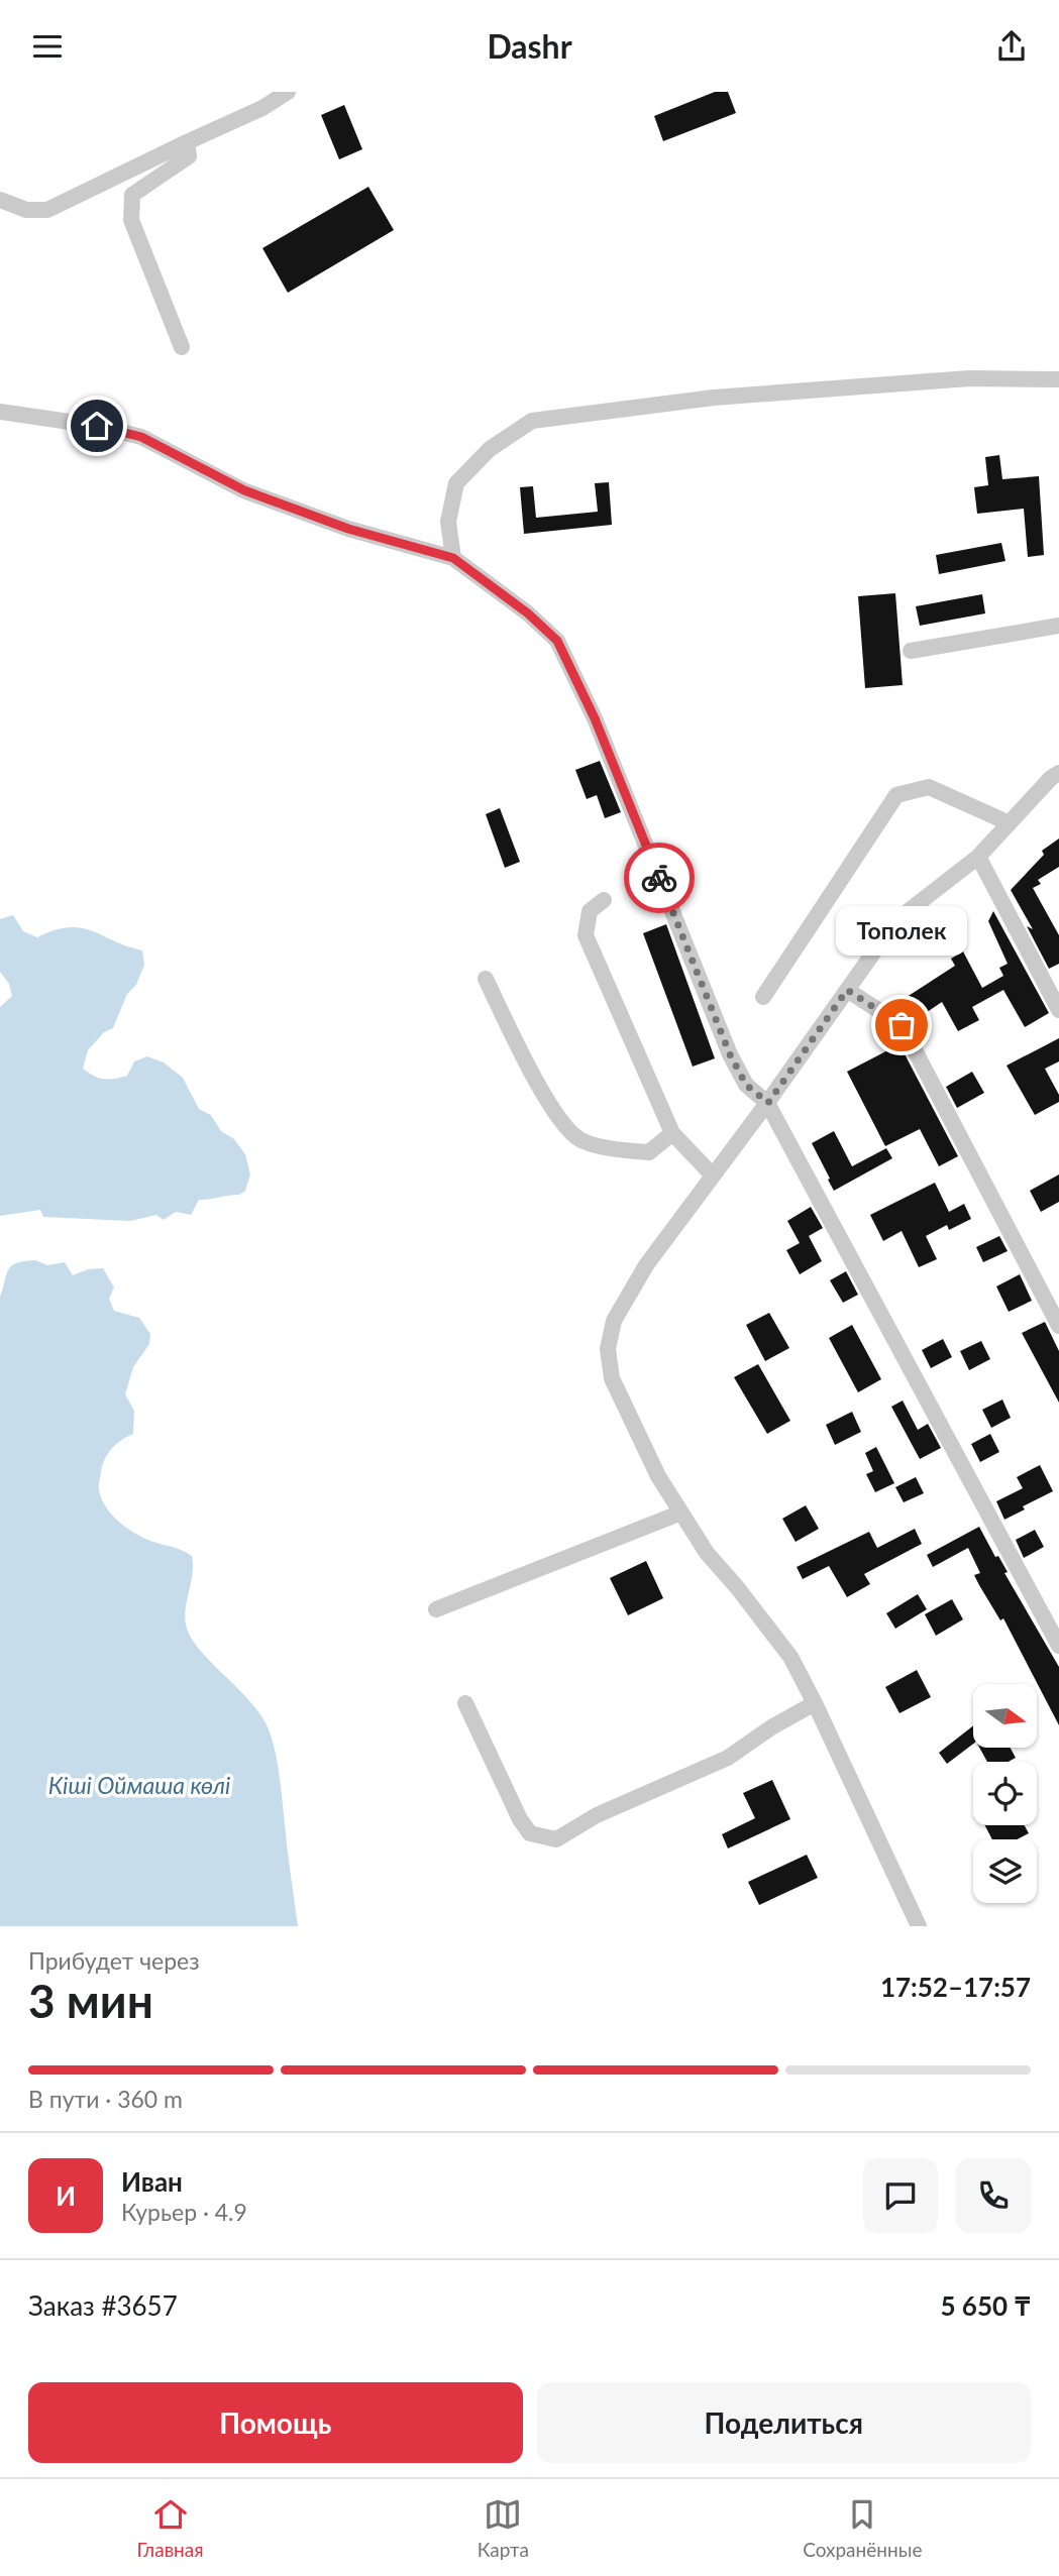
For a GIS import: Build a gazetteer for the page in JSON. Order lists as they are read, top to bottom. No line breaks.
{"water":["Кіші Оймаша көлi"],"places":["Тополек"],"north":"right","page":{"header":"Dashr","bubble":"Тополек","heading":["3 мин","Прибудет через","17:52–17:57"],"panel":["Иван","Курьер · 4.9","Заказ #3657","5 650 ₸"],"bar":"В пути · 360 m","round":"И","buttons":["Помощь","Поделиться"],"tabs":["Главная","Карта","Сохранённые"]}}
